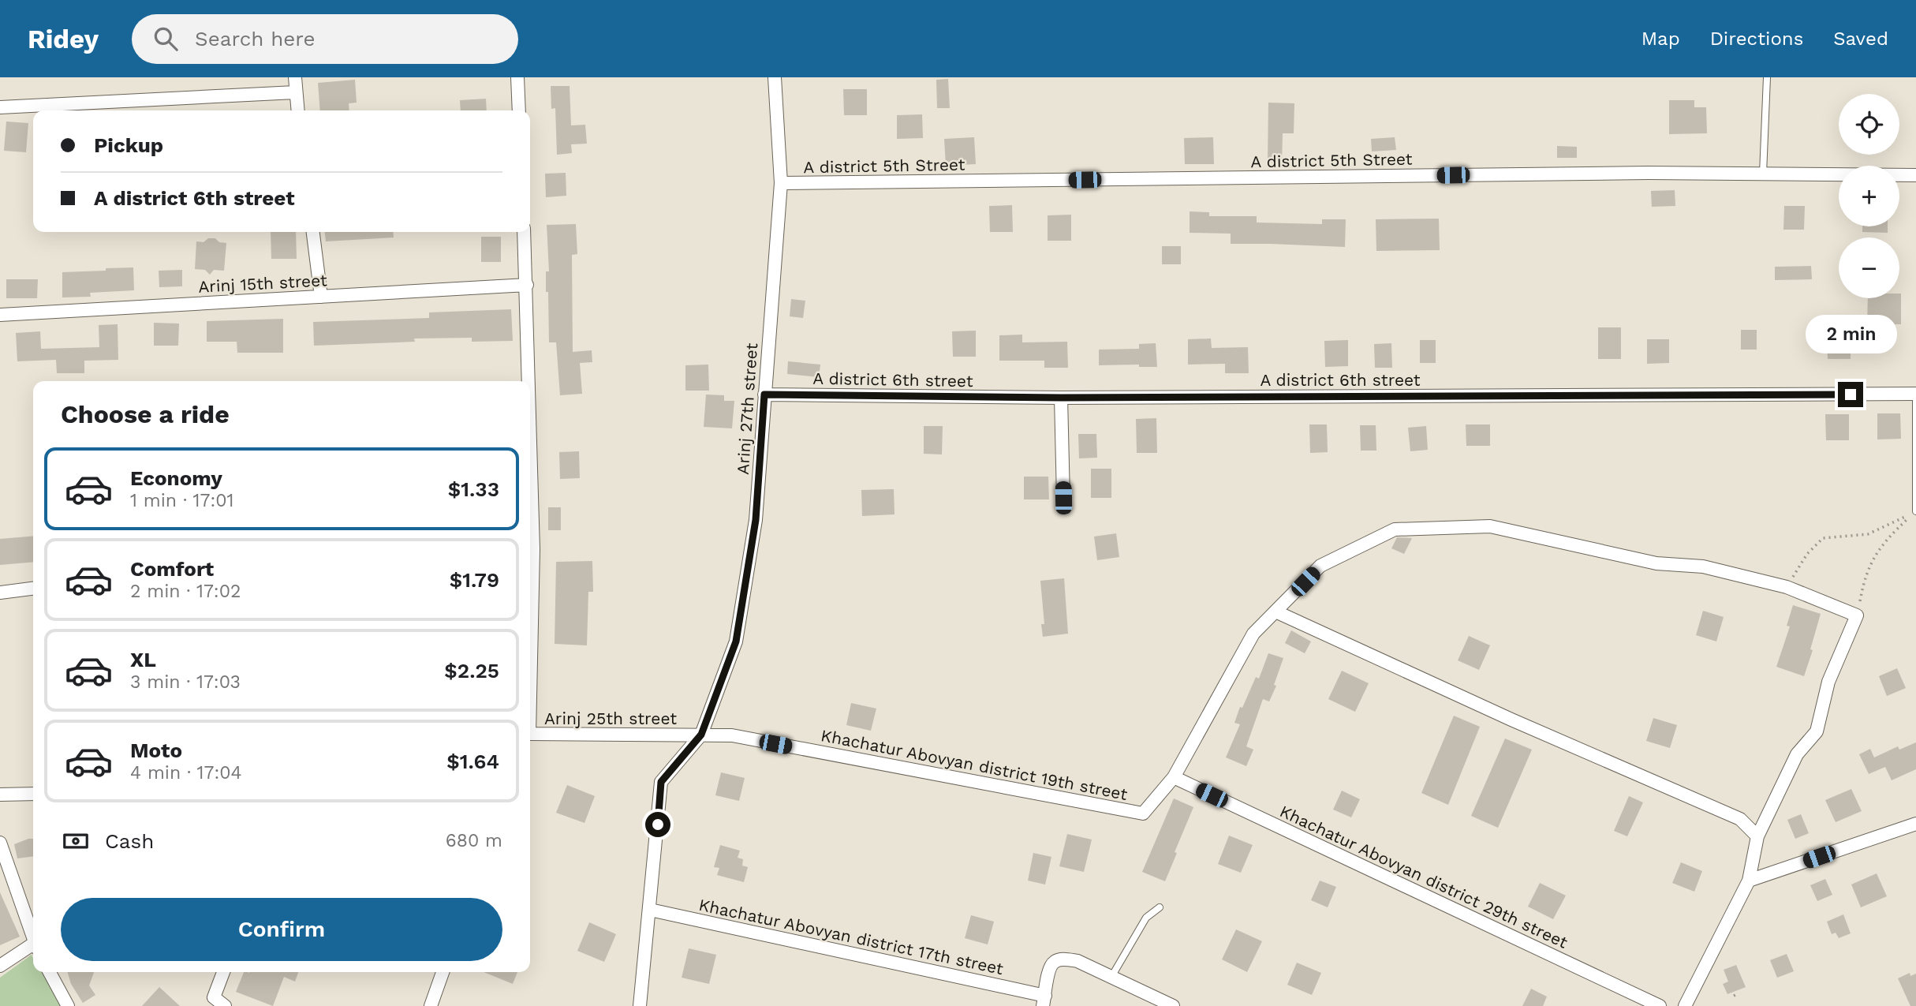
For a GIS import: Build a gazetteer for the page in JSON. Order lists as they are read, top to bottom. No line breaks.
{"streets":{"street":["A district 5th Street","Arinj 15th street","A district 6th street","Arinj 27th street","Arinj 25th street","Khachatur Abovyan district 19th street","Khachatur Abovyan district 29th street","Khachatur Abovyan district 17th street"]},"crossings":[["A district 5th Street","Arinj 27th street"],["Arinj 15th street","Arinj 25th street"],["A district 6th street","Arinj 27th street"],["Arinj 27th street","Arinj 25th street"],["Arinj 27th street","Khachatur Abovyan district 19th street"],["Arinj 27th street","Khachatur Abovyan district 17th street"],["Arinj 25th street","Khachatur Abovyan district 19th street"],["Khachatur Abovyan district 19th street","Khachatur Abovyan district 29th street"]],"page":{"header":"Ridey","search":"Search here","nav":["Map","Directions","Saved"],"map_buttons":["+","−"],"banner":["Pickup","A district 6th street"],"bubble":"2 min","heading":"Choose a ride","list":[{"name":"Economy","note":"1 min · 17:01","value":"$1.33"},{"name":"Comfort","note":"2 min · 17:02","value":"$1.79"},{"name":"XL","note":"3 min · 17:03","value":"$2.25"},{"name":"Moto","note":"4 min · 17:04","value":"$1.64"}],"pay":["Cash","680 m"],"buttons":"Confirm"}}
